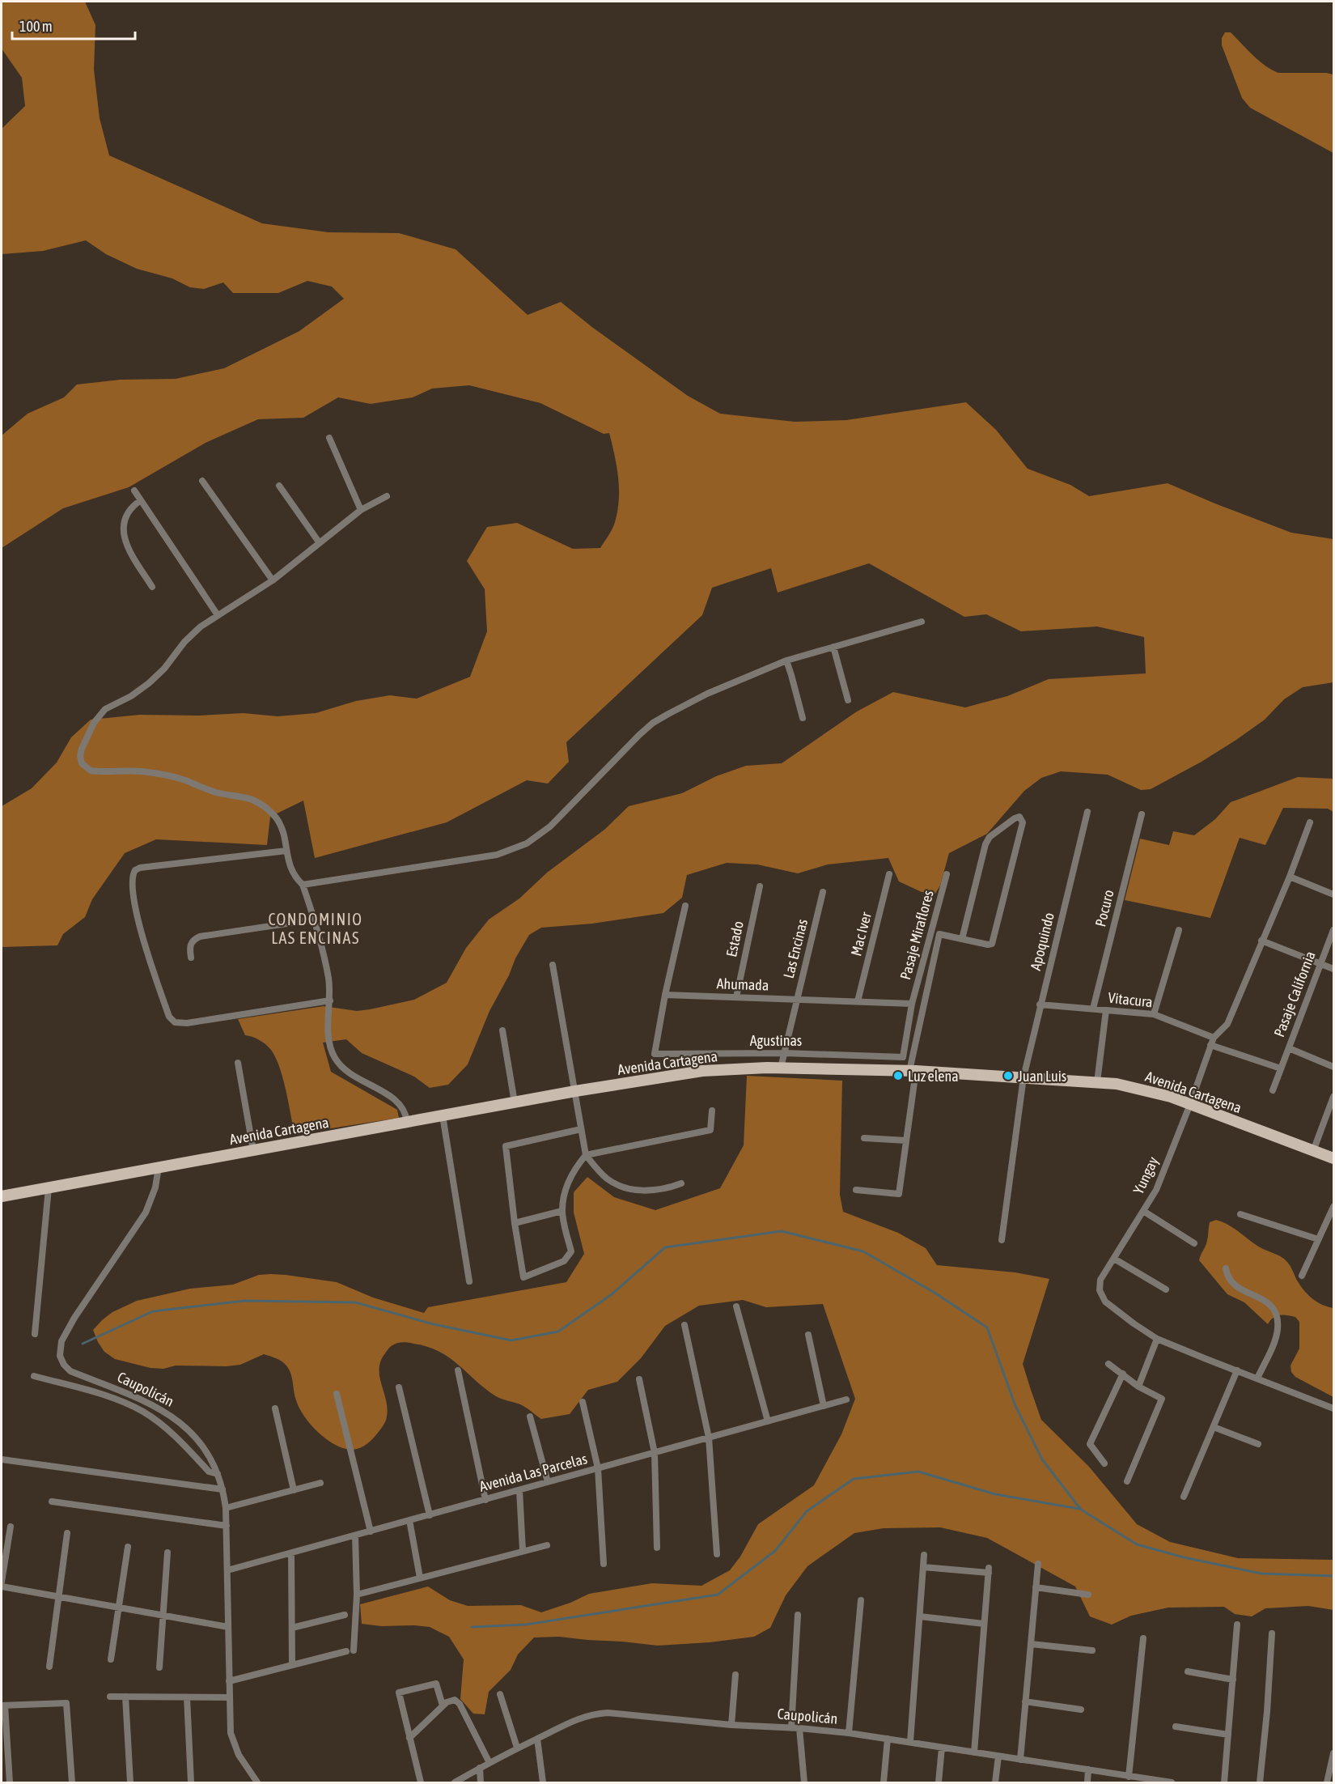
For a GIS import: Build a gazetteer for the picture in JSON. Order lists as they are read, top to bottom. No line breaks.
{"streets":{"main road":["Avenida Cartagena"],"street":["Pocuro","Mac Iver","Pasaje Miraflores","Estado","Apoquindo","Las Encinas","Ahumada","Pasaje California","Vitacura","Agustinas","Yungay","Caupolicán","Avenida Las Parcelas"]},"crossings":[["Pocuro","Vitacura"],["Mac Iver","Ahumada"],["Pasaje Miraflores","Ahumada"],["Pasaje Miraflores","Agustinas"],["Estado","Ahumada"],["Apoquindo","Vitacura"],["Apoquindo","Avenida Cartagena"],["Las Encinas","Ahumada"],["Las Encinas","Agustinas"],["Las Encinas","Avenida Cartagena"],["Ahumada","Agustinas"],["Vitacura","Yungay"],["Avenida Cartagena","Yungay"],["Avenida Cartagena","Caupolicán"],["Caupolicán","Avenida Las Parcelas"]],"districts":["CONDOMINIO LAS ENCINAS"],"places":["Luz elena","Juan Luis"],"scale_bar":"100 m"}
